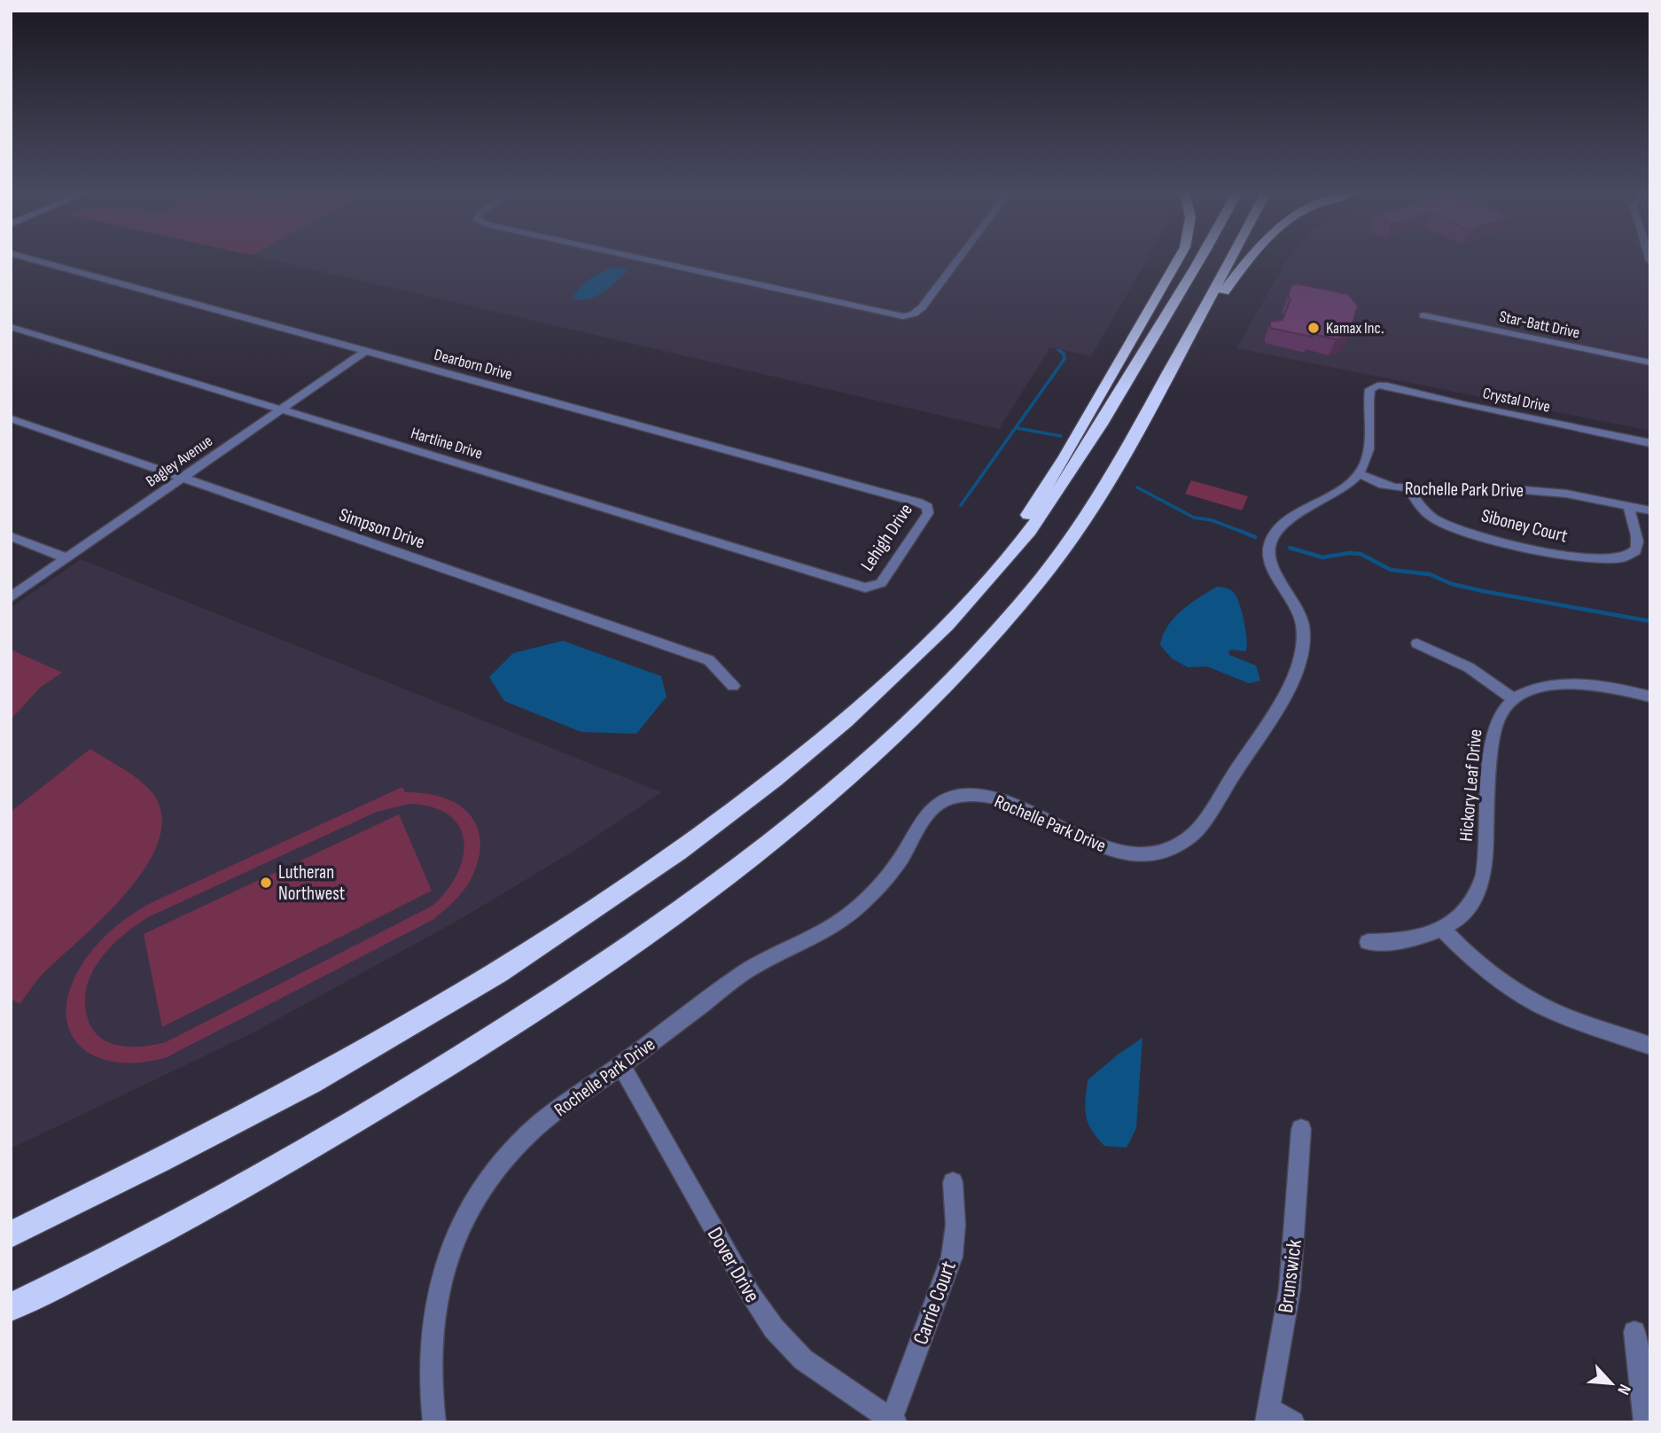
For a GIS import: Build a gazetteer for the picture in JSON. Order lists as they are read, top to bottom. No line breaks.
{"streets":{"street":["Star-Batt Drive","Dearborn Drive","Crystal Drive","Hartline Drive","Bagley Avenue","Rochelle Park Drive","Siboney Court","Simpson Drive","Lehigh Drive","Hickory Leaf Drive","Dover Drive","Brunswick","Carrie Court"]},"crossings":[["Dearborn Drive","Bagley Avenue"],["Dearborn Drive","Lehigh Drive"],["Crystal Drive","Rochelle Park Drive"],["Hartline Drive","Bagley Avenue"],["Hartline Drive","Lehigh Drive"],["Bagley Avenue","Simpson Drive"],["Rochelle Park Drive","Siboney Court"],["Rochelle Park Drive","Dover Drive"],["Dover Drive","Carrie Court"]],"places":["Kamax Inc.","Lutheran Northwest"],"north":"bottom right"}
